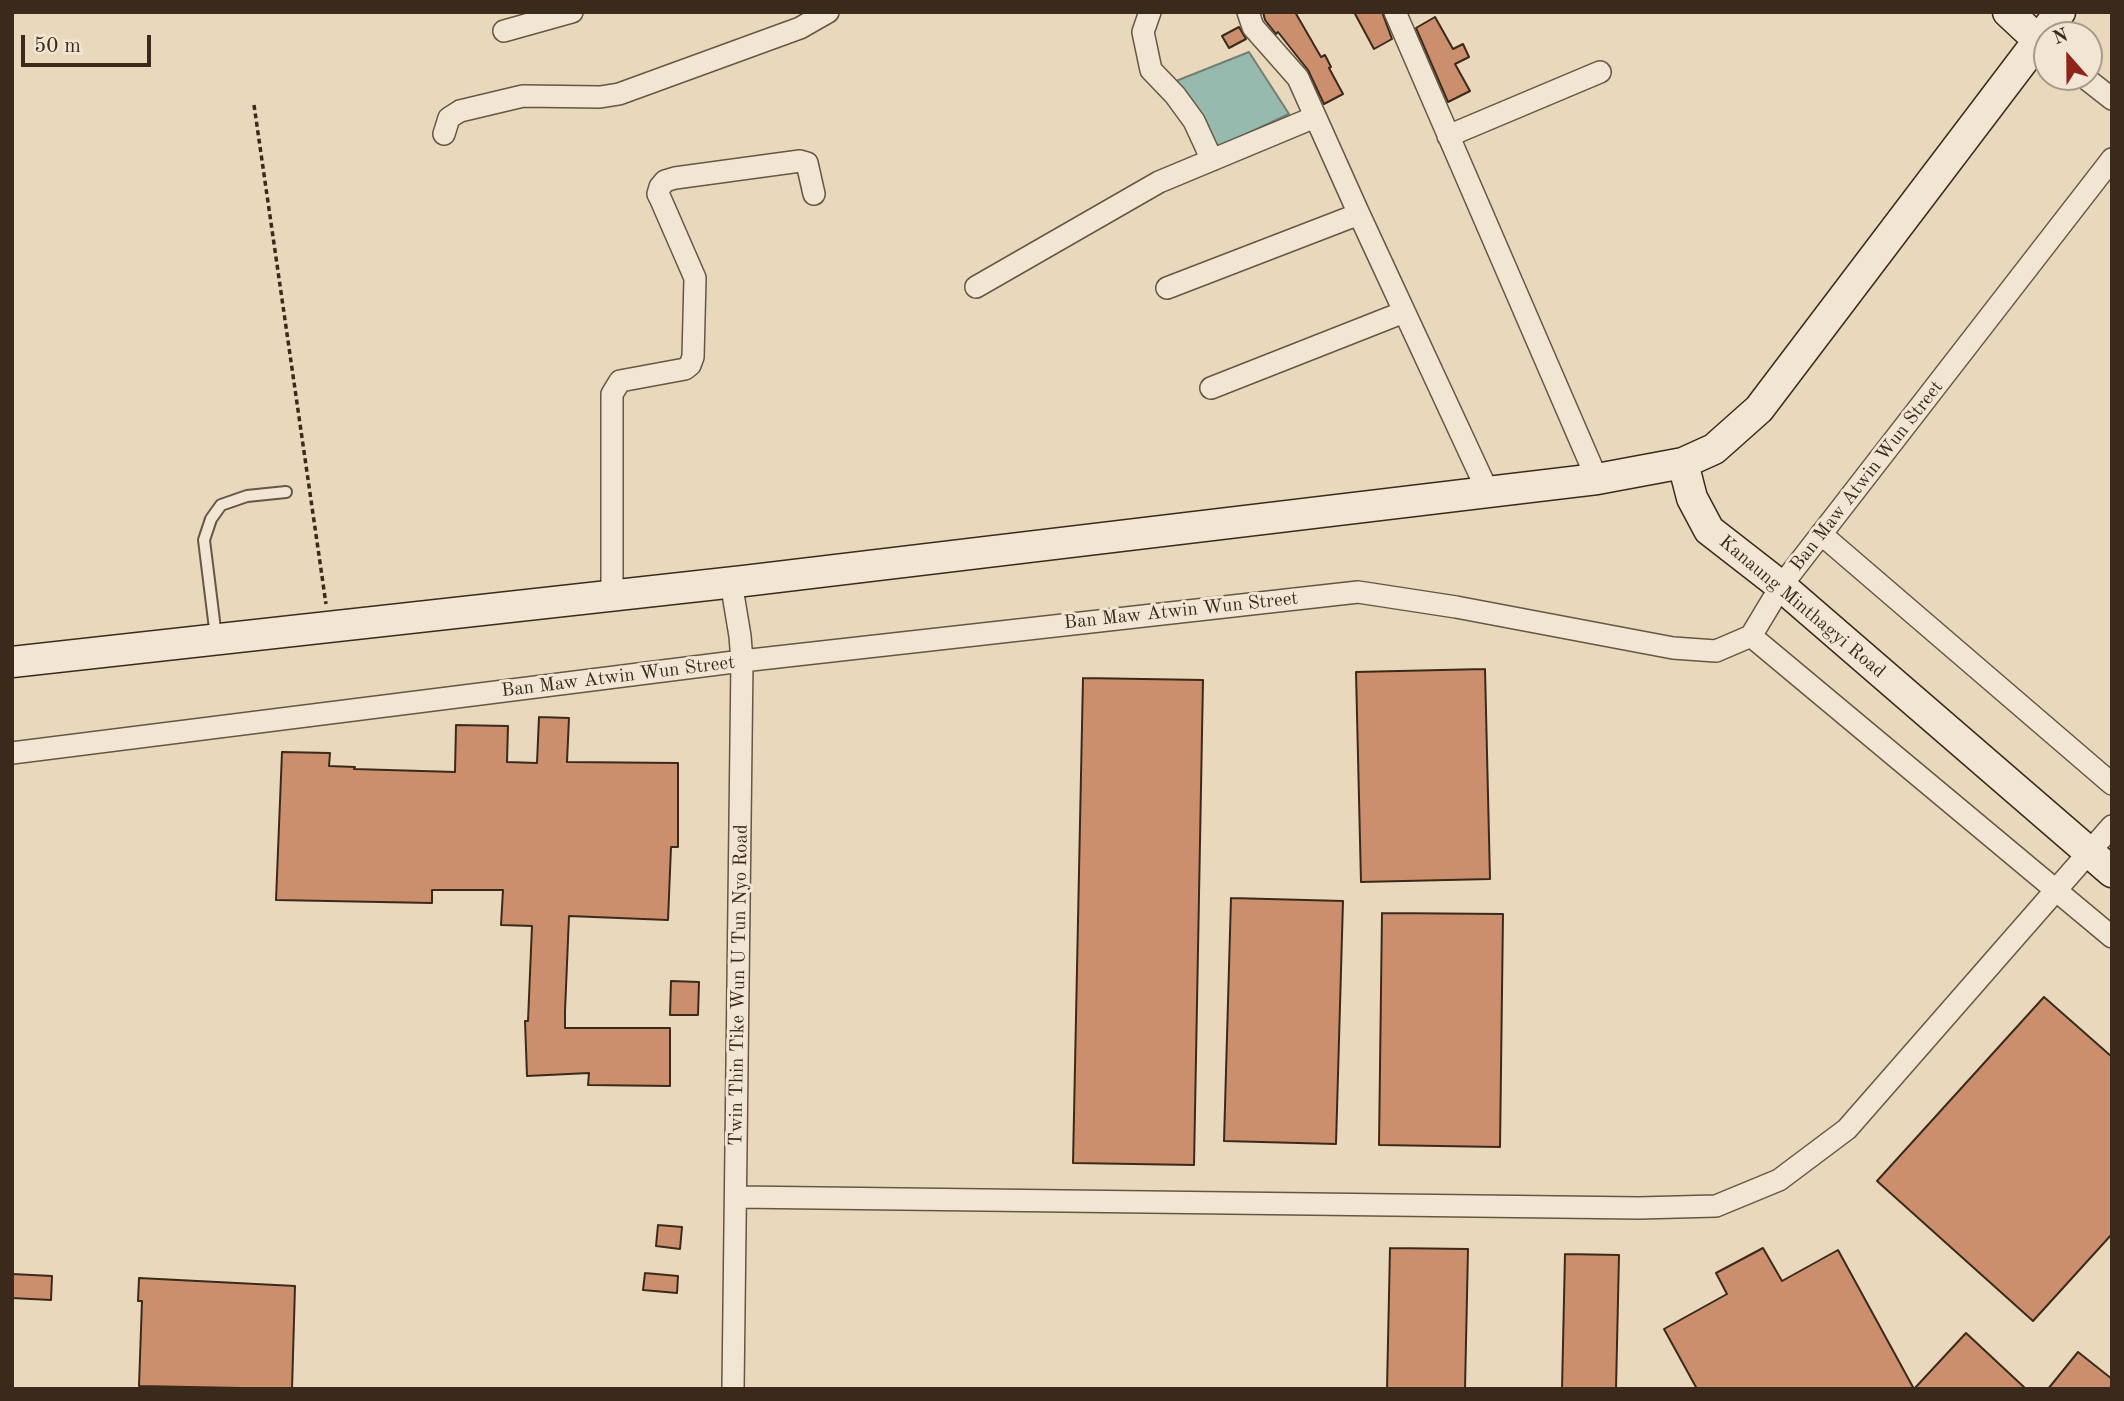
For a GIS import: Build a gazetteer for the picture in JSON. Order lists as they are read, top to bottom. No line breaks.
{"streets":{"main road":["Kanaung Minthagyi Road"],"street":["Ban Maw Atwin Wun Street","Twin Thin Tike Wun U Tun Nyo Road"]},"crossings":[["Ban Maw Atwin Wun Street","Kanaung Minthagyi Road"],["Ban Maw Atwin Wun Street","Twin Thin Tike Wun U Tun Nyo Road"]],"scale_bar":"50 m","north":"top"}
